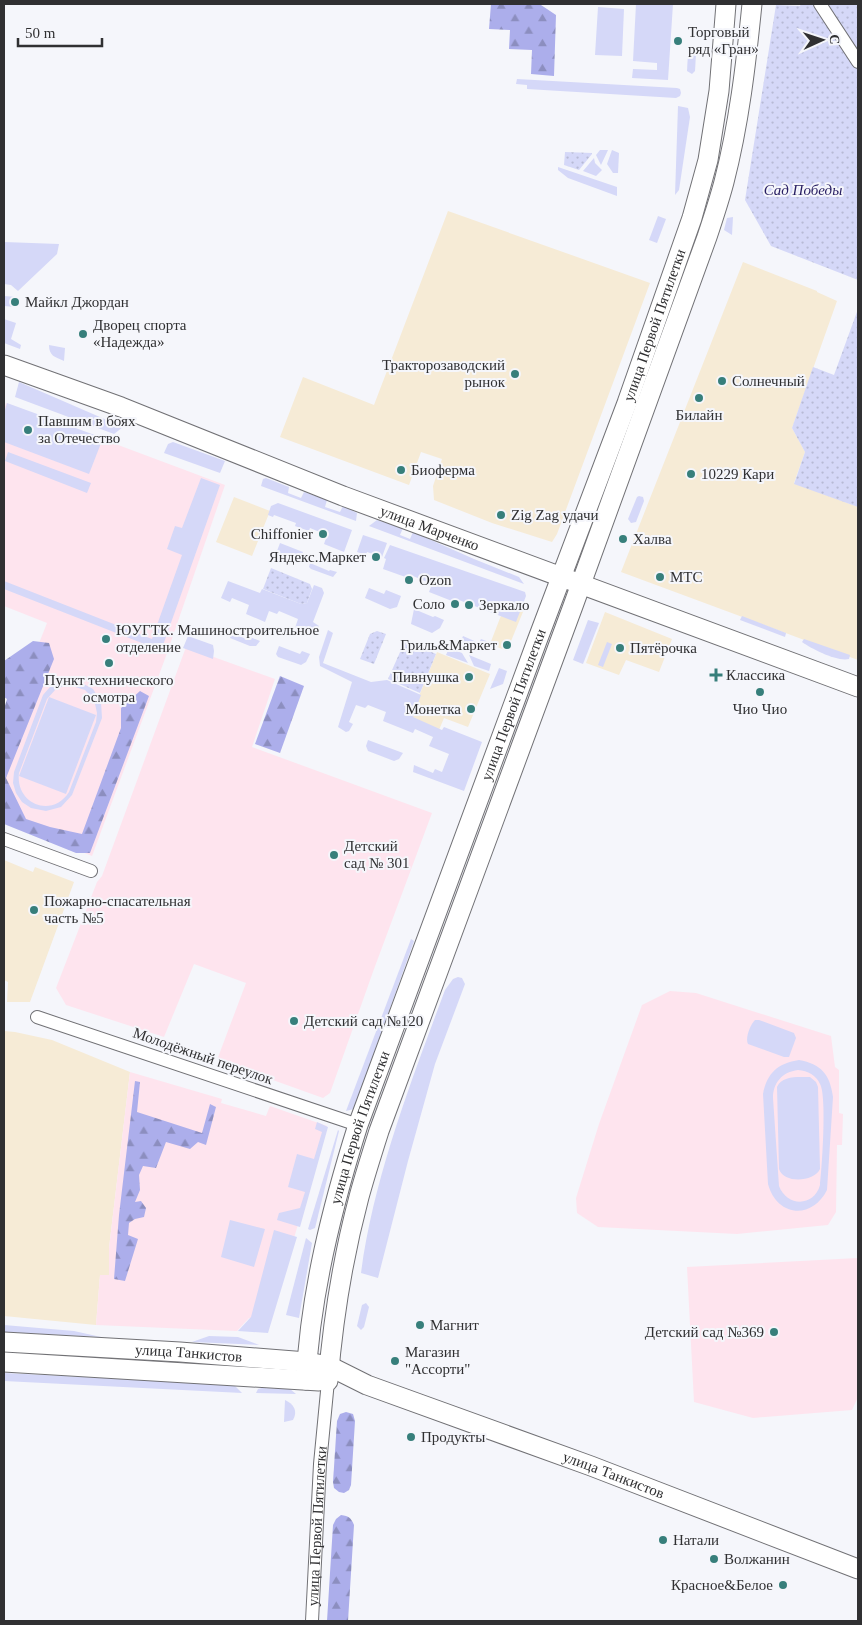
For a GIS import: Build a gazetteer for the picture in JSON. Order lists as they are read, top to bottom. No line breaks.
{"streets":{"main road":["улица Первой Пятилетки","улица Марченко","улица Танкистов"],"street":["Молодёжный переулок"]},"crossings":[["улица Первой Пятилетки","улица Марченко"],["улица Первой Пятилетки","Молодёжный переулок"],["улица Первой Пятилетки","улица Танкистов"]],"parks":["Сад Победы"],"places":{"other":["Торговый ряд «Гран»","Майкл Джордан","Дворец спорта «Надежда»","Тракторозаводский рынок","Солнечный","Билайн","Павшим в боях за Отечество","Биоферма","10229 Кари","Zig Zag удачи","Chiffonier","Халва","Яндекс.Маркет","МТС","Ozon","Соло","Зеркало","ЮУГТК. Машиностроительное отделение","Гриль&Маркет","Пятёрочка","Пункт технического осмотра","Пивнушка","Чио Чио","Монетка","Детский сад № 301","Пожарно-спасательная часть №5","Детский сад №120","Магнит","Детский сад №369","Магазин \"Ассорти\"","Продукты","Натали","Волжанин","Красное&Белое"],"health":["Классика"]},"scale_bar":"50 m","north":"right"}
